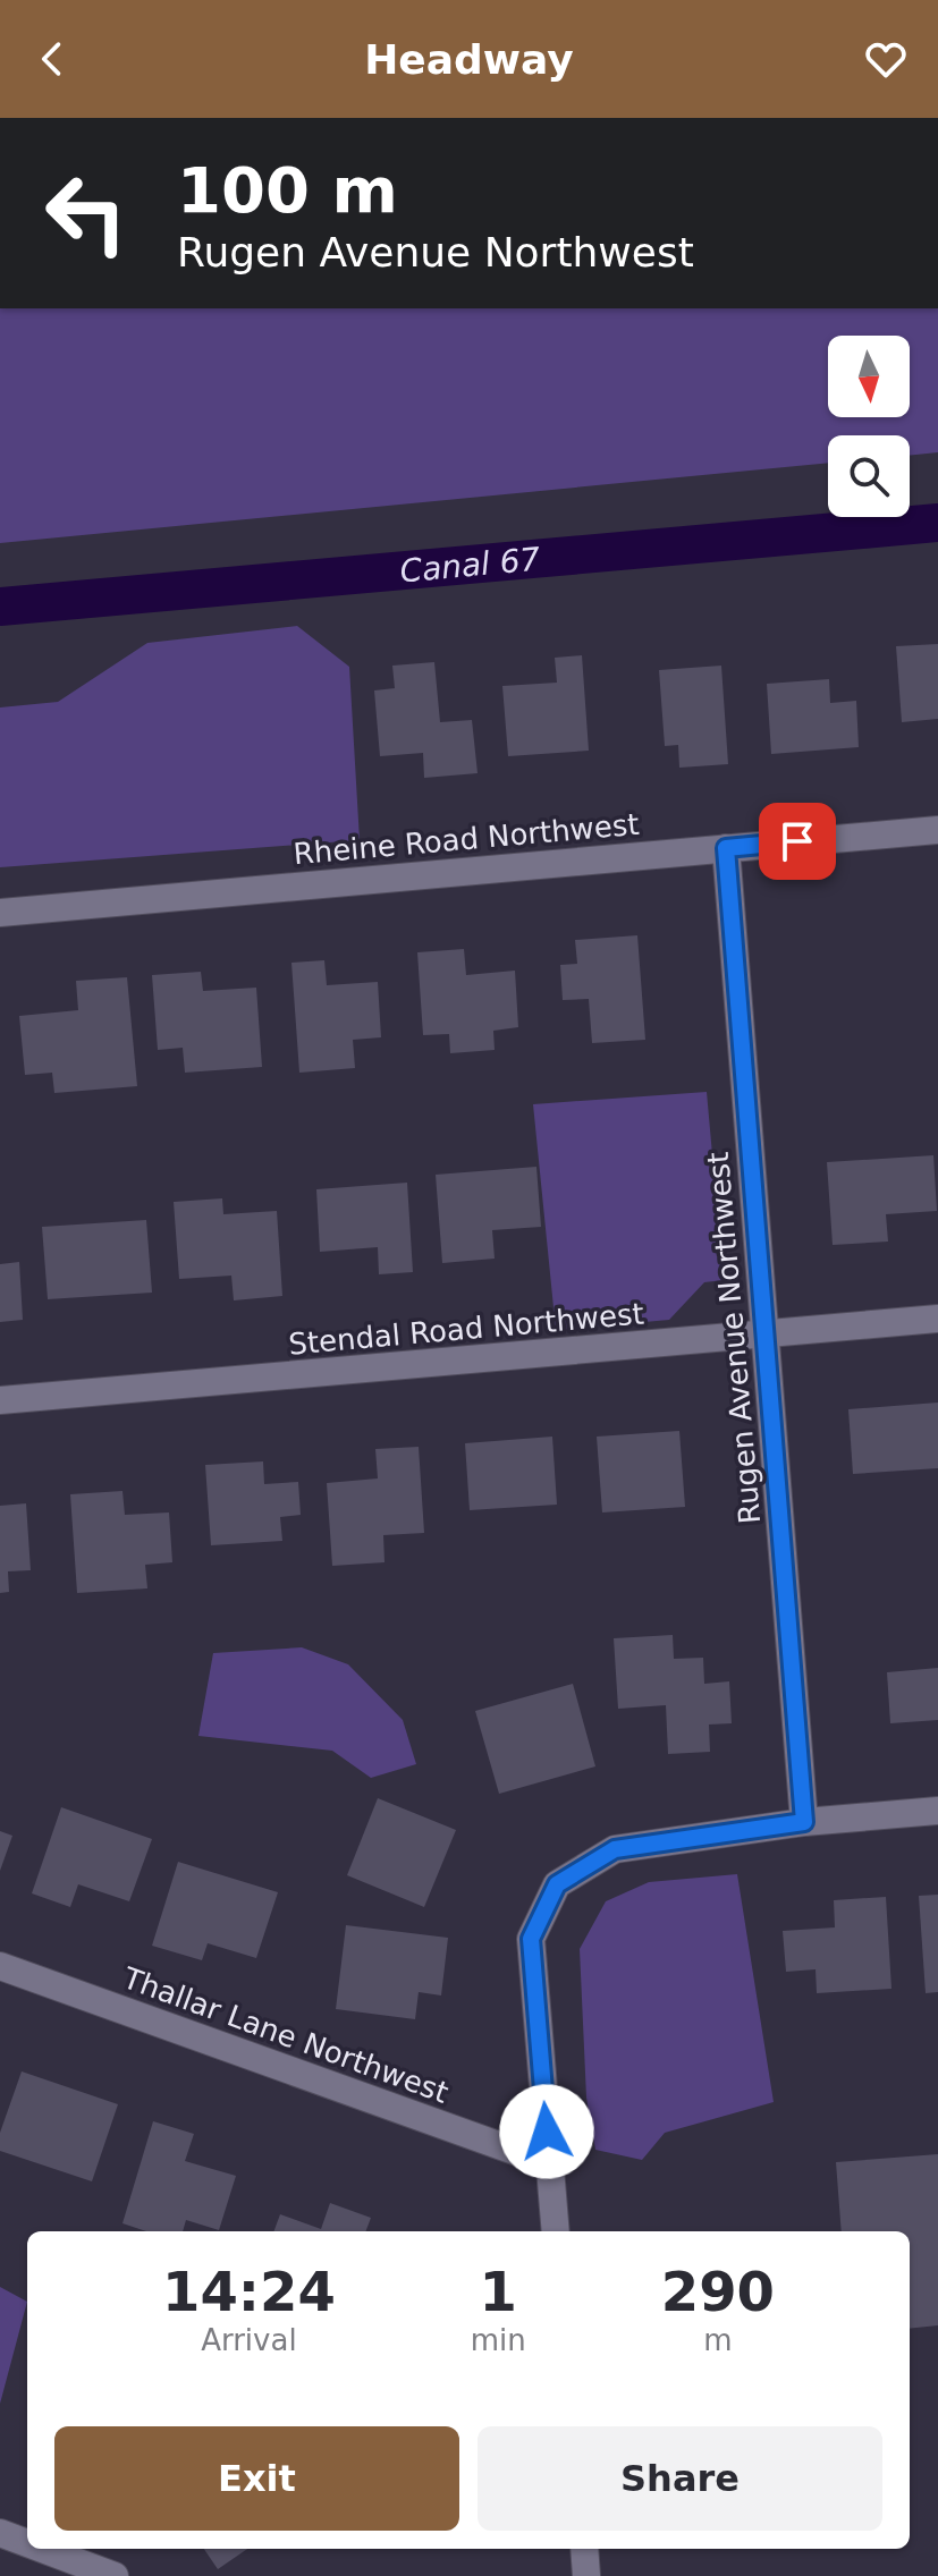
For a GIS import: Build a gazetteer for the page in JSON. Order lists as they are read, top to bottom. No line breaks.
{"streets":{"street":["Rheine Road Northwest","Stendal Road Northwest","Rugen Avenue Northwest","Thallar Lane Northwest"]},"crossings":[["Rheine Road Northwest","Rugen Avenue Northwest"],["Stendal Road Northwest","Rugen Avenue Northwest"]],"water":["Canal 67"],"north":"bottom","page":{"header":"Headway","turn":["100 m","Rugen Avenue Northwest"],"eta":["14:24","Arrival","1","min","290","m"],"buttons":["Exit","Share"]}}
